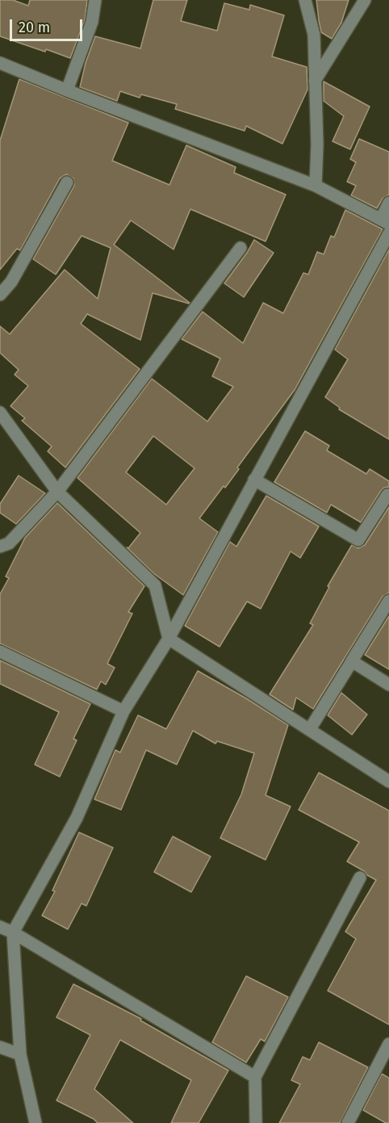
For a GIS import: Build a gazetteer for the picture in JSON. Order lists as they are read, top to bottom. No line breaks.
{"scale_bar":"20 m"}
